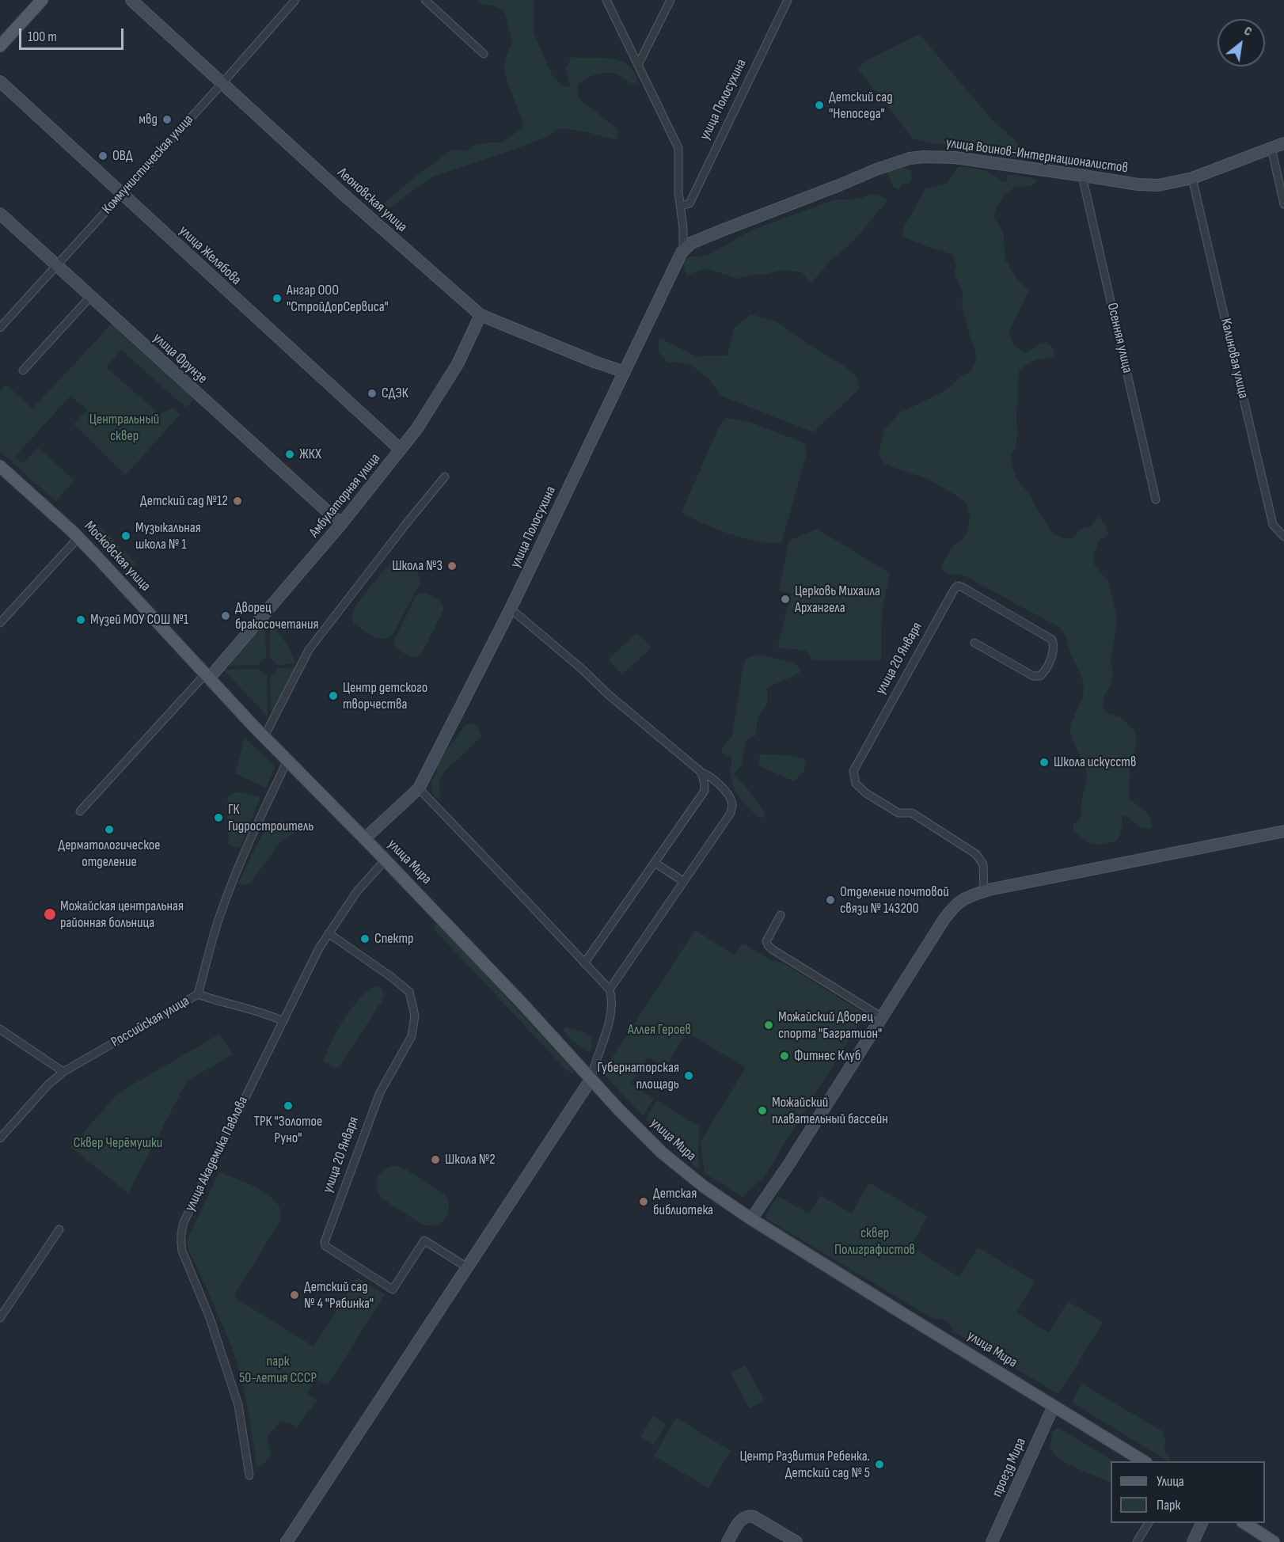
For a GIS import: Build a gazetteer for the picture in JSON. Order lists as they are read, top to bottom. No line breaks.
{"streets":{"main road":["Московская улица","улица Мира"],"street":["улица Полосухина","улица Воинов-Интернационалистов","Коммунистическая улица","Леоновская улица","улица Желябова","Осенняя улица","улица Фрунзе","Калиновая улица","Амбулаторная улица","улица 20 Января","Российская улица","улица Академика Павлова","проезд Мира"]},"crossings":[["улица Полосухина","улица Воинов-Интернационалистов"],["улица Полосухина","Леоновская улица"],["улица Полосухина","улица Мира"],["улица Воинов-Интернационалистов","Осенняя улица"],["улица Воинов-Интернационалистов","Калиновая улица"],["Коммунистическая улица","Леоновская улица"],["Коммунистическая улица","улица Желябова"],["Коммунистическая улица","улица Фрунзе"],["Леоновская улица","Амбулаторная улица"],["улица Желябова","Амбулаторная улица"],["улица Фрунзе","Амбулаторная улица"],["Амбулаторная улица","Московская улица"],["Московская улица","улица Мира"],["улица 20 Января","улица Академика Павлова"],["улица Мира","Российская улица"],["улица Мира","улица Академика Павлова"],["улица Мира","проезд Мира"]],"parks":["Центральный сквер","Аллея Героев","Сквер Черёмушки","сквер Полиграфистов","парк 50-летия СССР"],"places":["Детский сад \"Непоседа\"","мвд","ОВД","Ангар ООО \"СтройДорСервиса\"","СДЭК","ЖКХ","Детский сад №12","Музыкальная школа № 1","Школа №3","Церковь Михаила Архангела","Дворец бракосочетания","Музей МОУ СОШ №1","Центр детского творчества","Школа искусств","ГК Гидростроитель","Дерматологическое отделение","Отделение почтовой связи № 143200","Можайская центральная районная больница","Спектр","Можайский Дворец спорта \"Багратион\"","Фитнес Клуб","Губернаторская площадь","ТРК \"Золотое Руно\"","Можайский плавательный бассейн","Школа №2","Детская библиотека","Детский сад № 4 \"Рябинка\"","Центр Развития Ребенка. Детский сад № 5"],"legend":["Улица","Парк"],"scale_bar":"100 m","north":"top right"}
